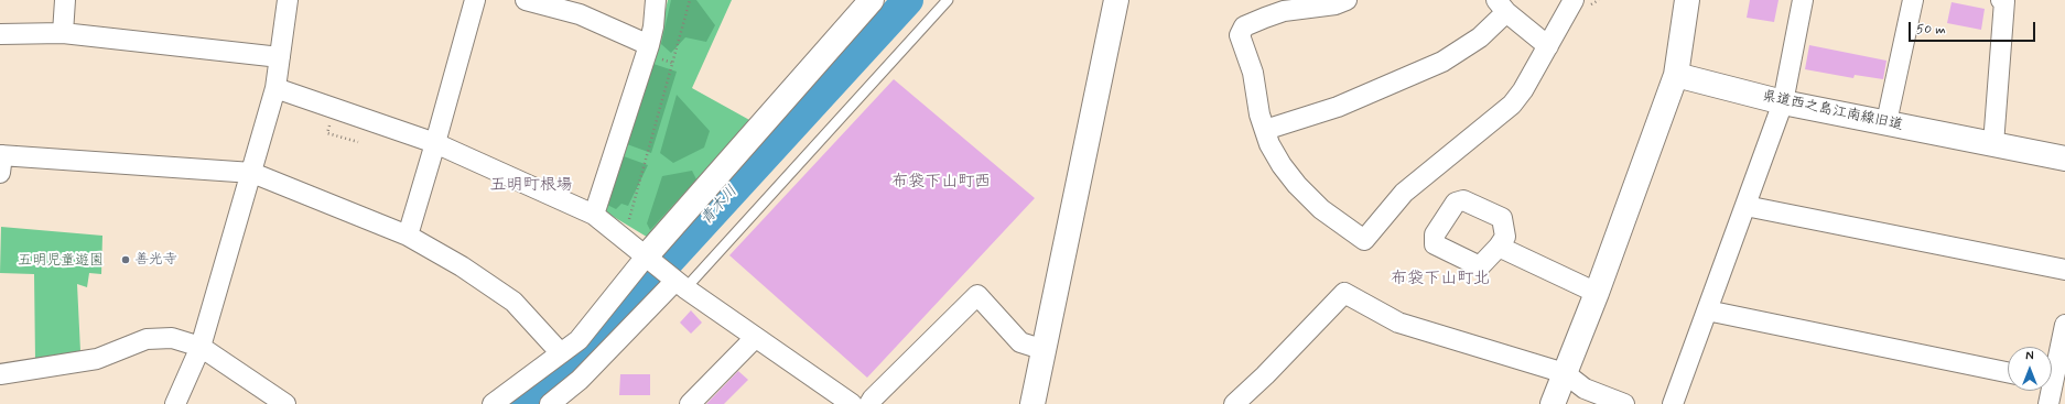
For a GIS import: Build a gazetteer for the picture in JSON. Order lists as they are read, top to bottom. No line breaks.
{"streets":{"street":["県道西之島江南線旧道"]},"districts":["布袋下山町西","五明町根場","布袋下山町北"],"water":["青木川"],"parks":["五明児童遊園"],"places":["善光寺"],"scale_bar":"50 m","north":"top"}
